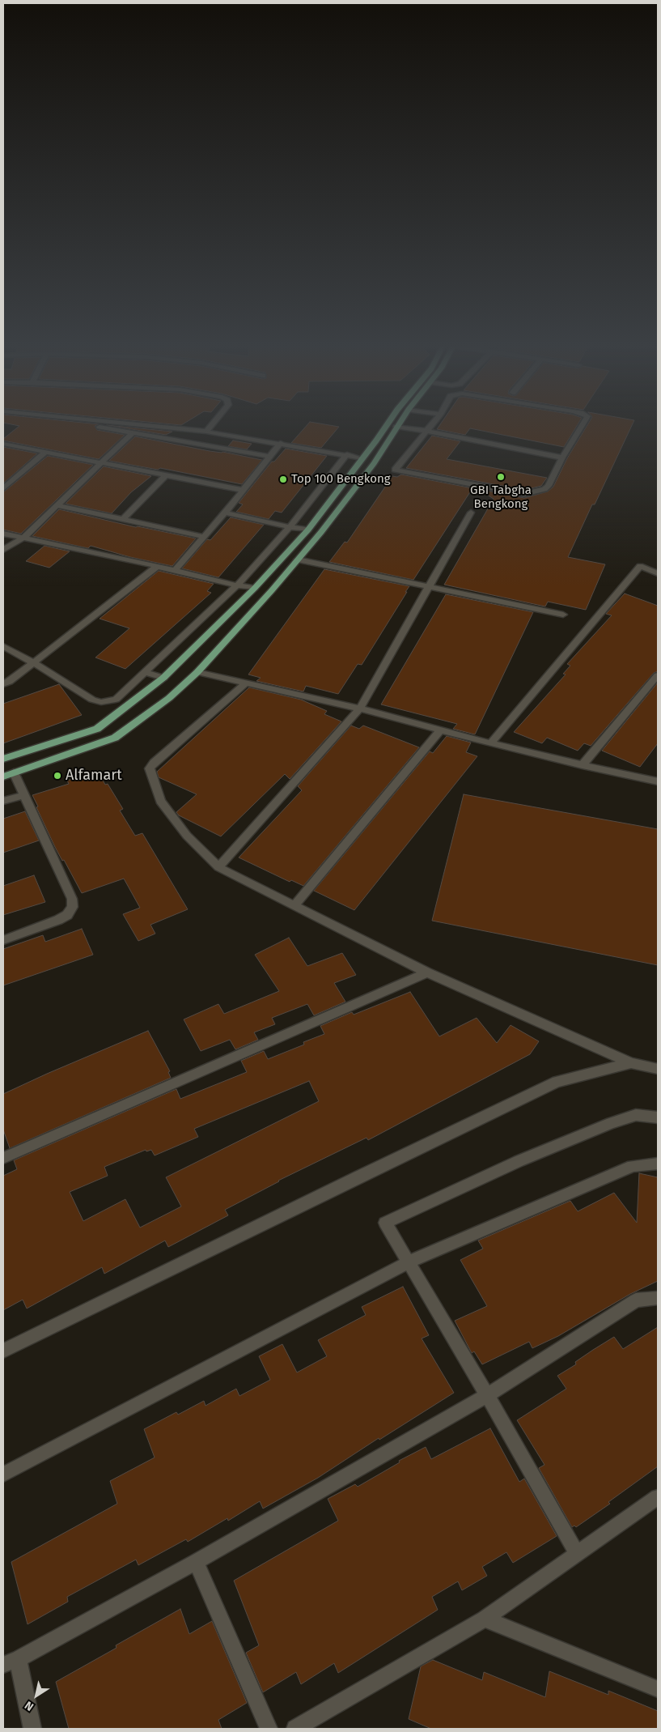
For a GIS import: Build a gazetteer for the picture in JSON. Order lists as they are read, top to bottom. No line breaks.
{"places":["GBI Tabgha Bengkong","Top 100 Bengkong","Alfamart"],"north":"bottom left"}
